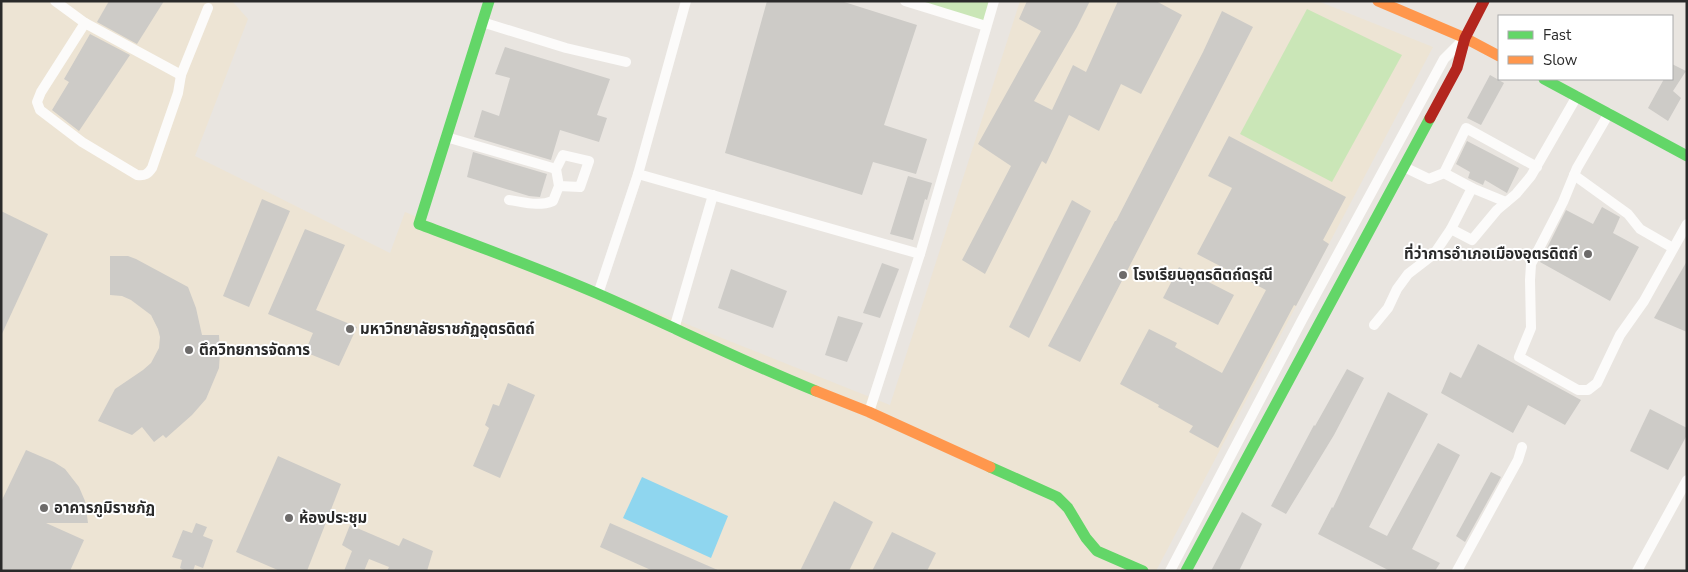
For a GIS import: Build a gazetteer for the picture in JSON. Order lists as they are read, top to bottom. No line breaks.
{"places":["ที่ว่าการอำเภอเมืองอุตรดิตถ์","โรงเรียนอุตรดิตถ์ดรุณี","มหาวิทยาลัยราชภัฏอุตรดิตถ์","ตึกวิทยการจัดการ","อาคารภูมิราชภัฏ","ห้องประชุม"],"legend":["Fast","Slow"]}
